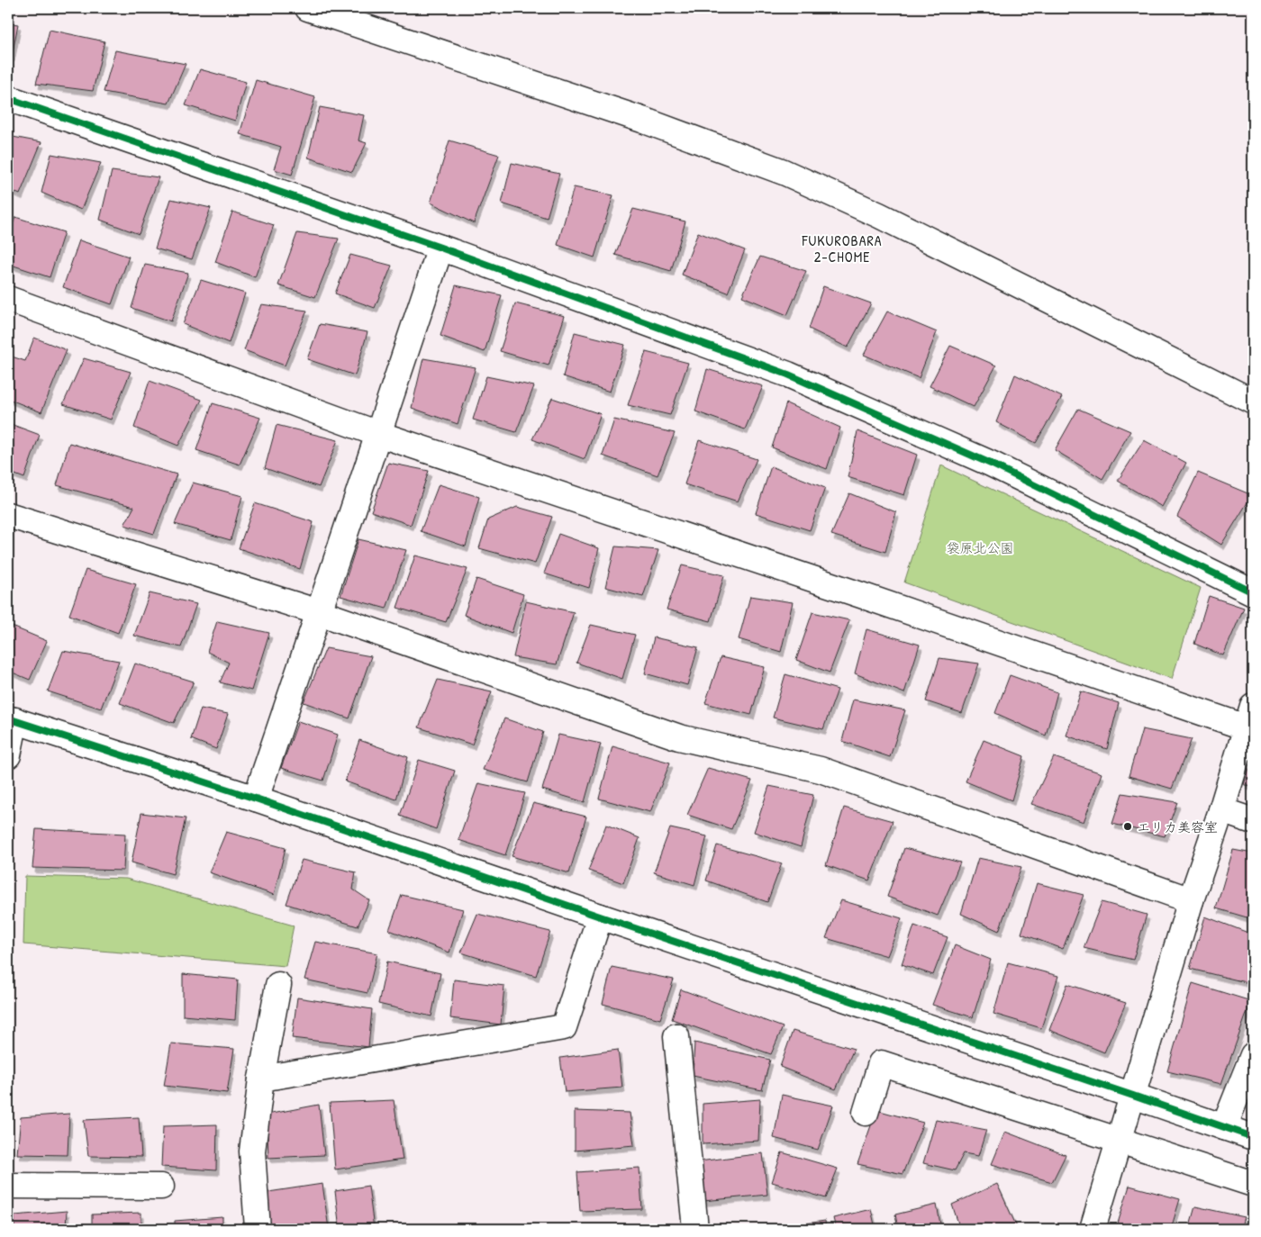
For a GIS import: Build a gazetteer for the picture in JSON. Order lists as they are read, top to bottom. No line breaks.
{"districts":["FUKUROBARA 2-CHOME"],"parks":["袋原北公園"],"places":["エリカ美容室"]}
